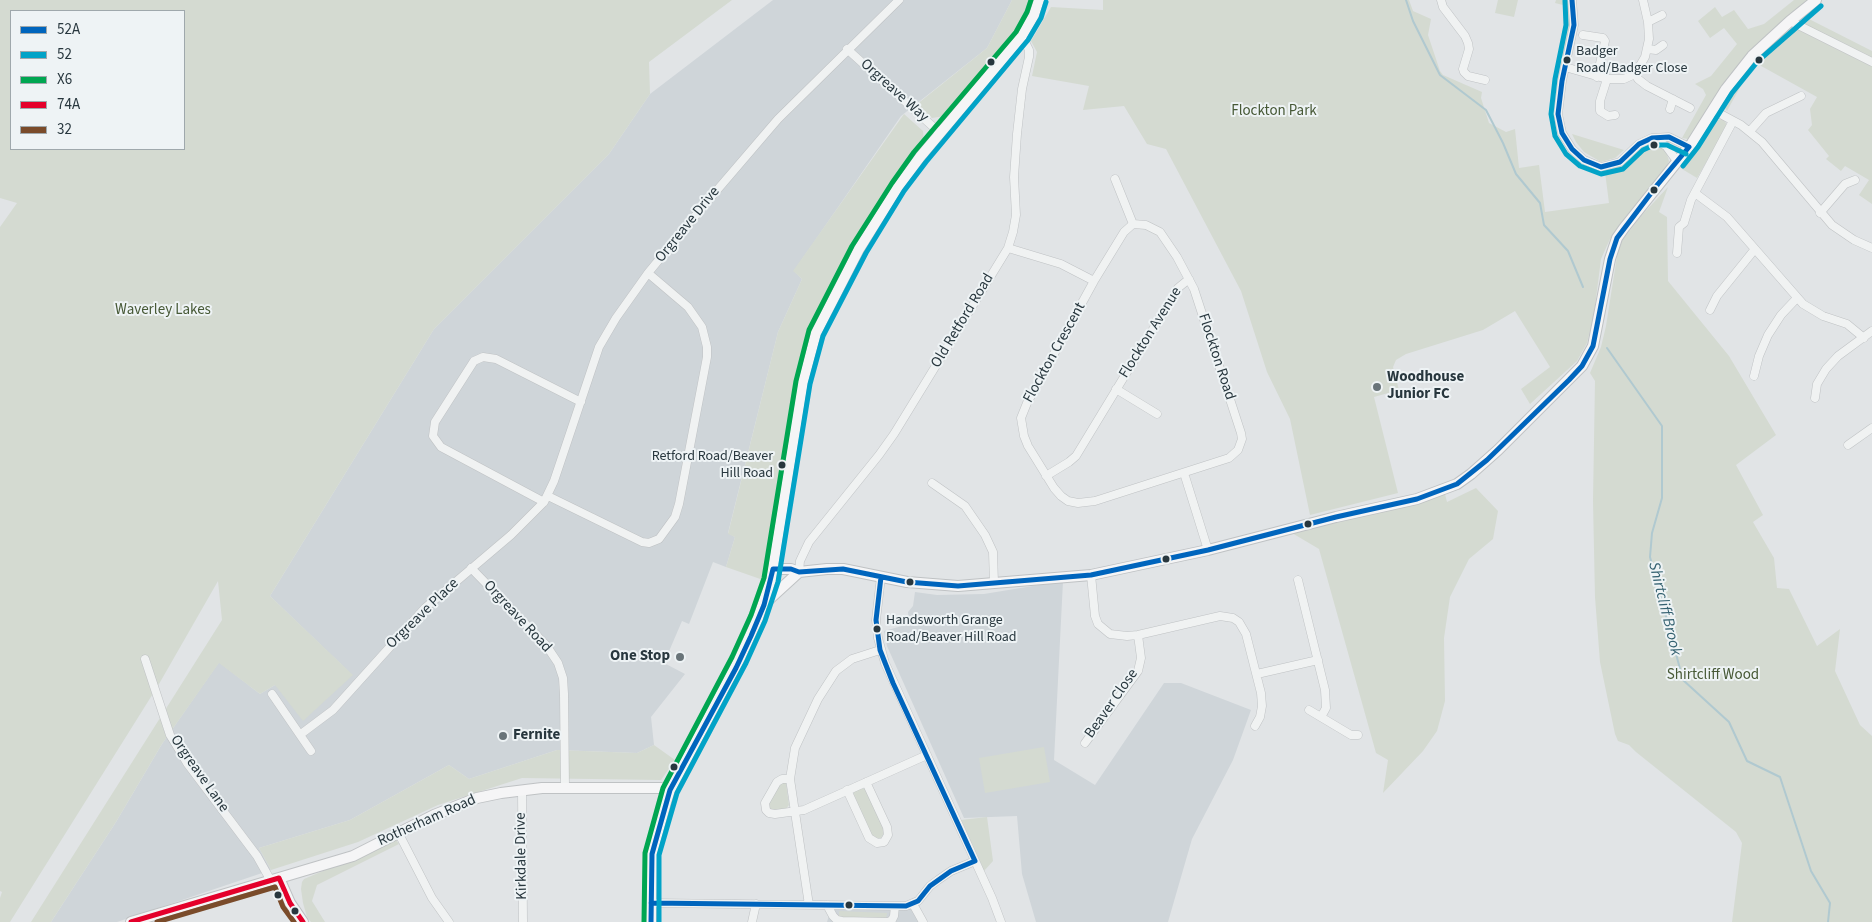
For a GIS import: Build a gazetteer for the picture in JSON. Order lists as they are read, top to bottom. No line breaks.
{"streets":{"main road":["Orgreave Lane","Rotherham Road"],"street":["Orgreave Way","Orgreave Drive","Old Retford Road","Flockton Avenue","Flockton Crescent","Flockton Road","Orgreave Place","Orgreave Road","Beaver Close","Kirkdale Drive"]},"crossings":[["Orgreave Way","Orgreave Drive"],["Orgreave Drive","Orgreave Place"],["Flockton Avenue","Flockton Crescent"],["Flockton Avenue","Flockton Road"],["Flockton Crescent","Flockton Road"],["Orgreave Place","Orgreave Road"],["Orgreave Road","Rotherham Road"],["Orgreave Lane","Rotherham Road"],["Rotherham Road","Kirkdale Drive"]],"water":["Shirtcliff Brook"],"parks":["Flockton Park","Waverley Lakes","Shirtcliff Wood"],"places":["Badger Road/Badger Close","Woodhouse Junior FC","Retford Road/Beaver Hill Road","Handsworth Grange Road/Beaver Hill Road","One Stop","Fernite"],"lines":["transit line 52A","transit line X6","transit line 52","transit line 74A","transit line 32"],"legend":["52A","52","X6","74A","32"]}
